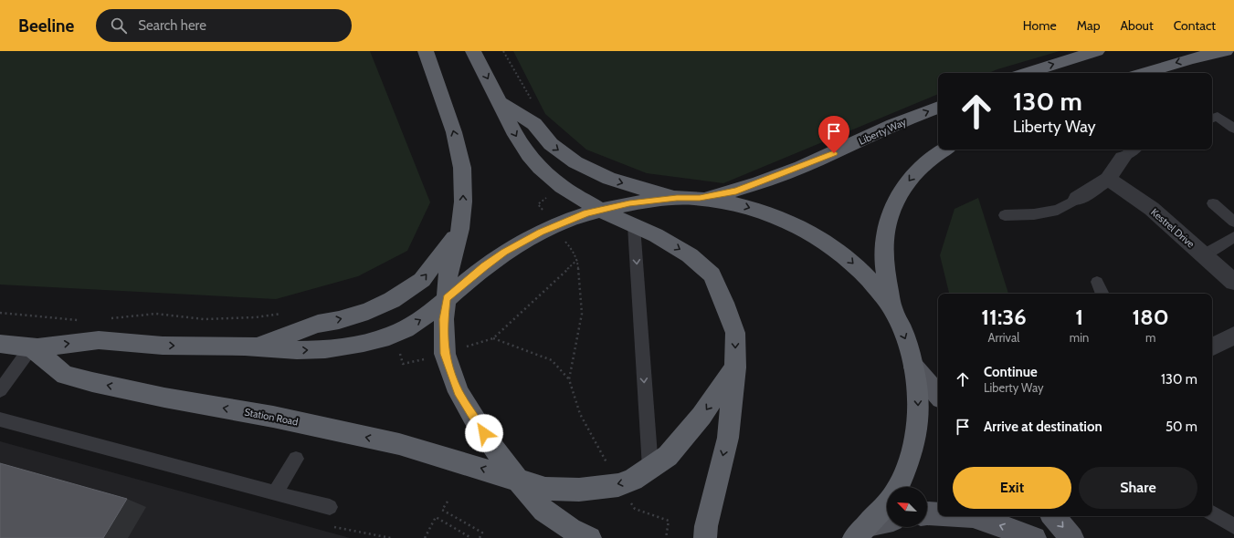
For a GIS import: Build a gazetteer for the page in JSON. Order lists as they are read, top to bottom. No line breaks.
{"streets":{"highway":["Liberty Way","Station Road"],"street":["Kestrel Drive"]},"one_way":["Liberty Way"],"north":"top left","page":{"header":"Beeline","search":"Search here","nav":["Home","Map","About","Contact"],"turn":["130 m","Liberty Way"],"eta":["11:36","Arrival","1","min","180","m"],"list":[{"name":"Continue","note":"Liberty Way","value":"130 m"},{"name":"Arrive at destination","value":"50 m"}],"buttons":["Exit","Share"]}}
